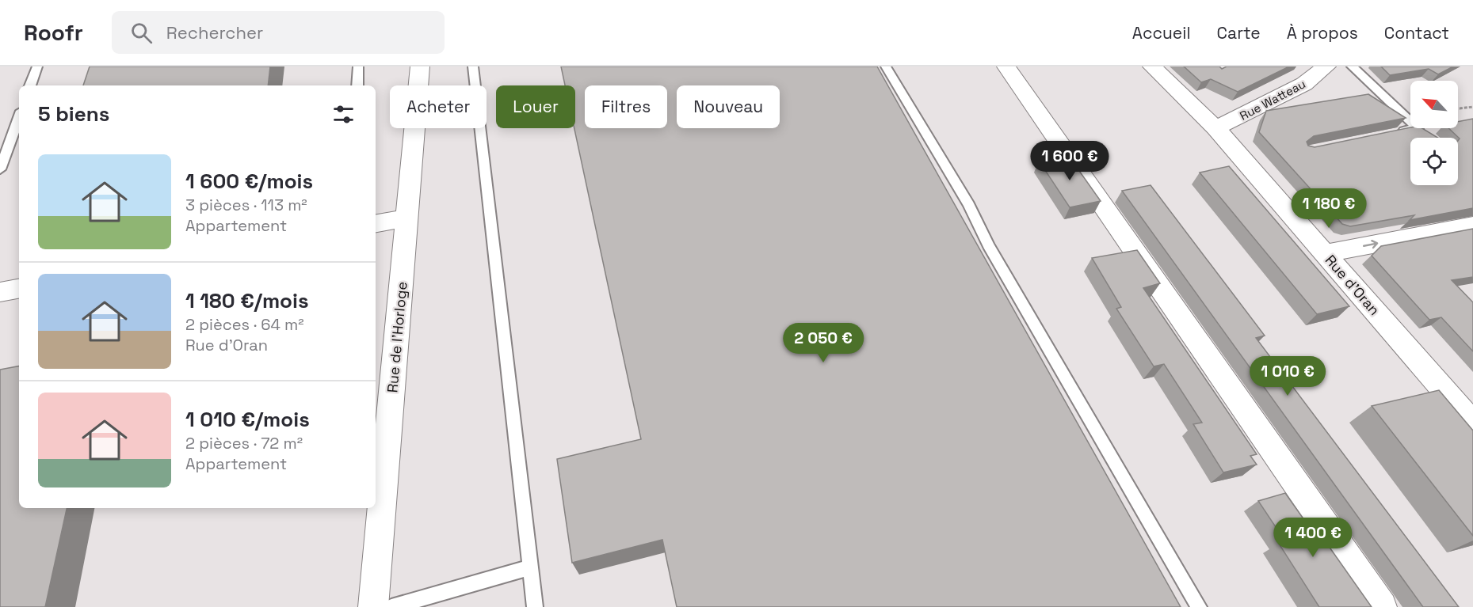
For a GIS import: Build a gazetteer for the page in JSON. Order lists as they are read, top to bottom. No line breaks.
{"streets":{"street":["Rue Watteau","Rue d'Oran","Rue de l'Horloge"]},"crossings":[["Rue Watteau","Rue d'Oran"]],"north":"top left","page":{"header":"Roofr","search":"Rechercher","nav":["Accueil","Carte","À propos","Contact"],"chip":["Acheter","Louer","Filtres","Nouveau"],"heading":"5 biens","price":["1 600 €","1 180 €","2 050 €","1 010 €","1 400 €"],"list":[{"name":"1 600 €/mois","note":"3 pièces · 113 m² · Appartement"},{"name":"1 180 €/mois","note":"2 pièces · 64 m² · Rue d'Oran"},{"name":"1 010 €/mois","note":"2 pièces · 72 m² · Appartement"}]}}
